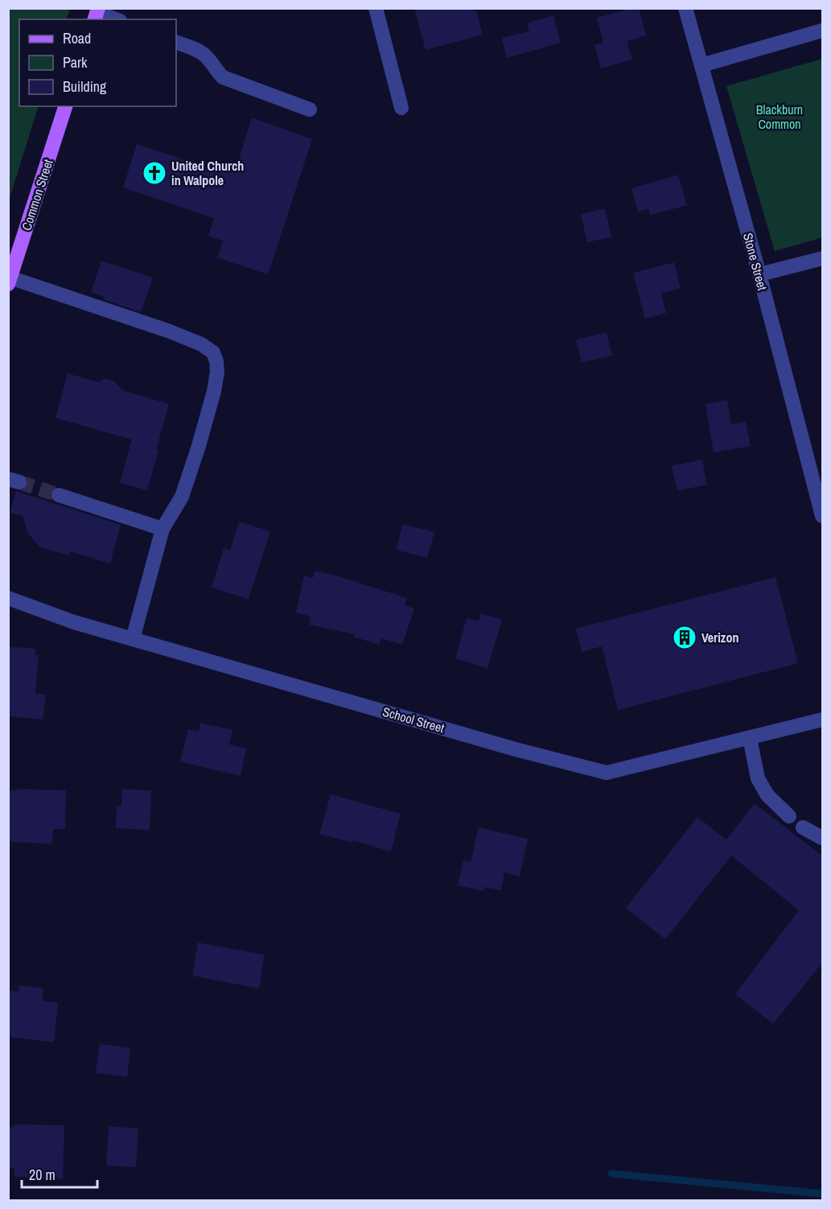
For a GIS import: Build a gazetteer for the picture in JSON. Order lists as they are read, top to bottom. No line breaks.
{"streets":{"main road":["Common Street"],"street":["Stone Street","School Street"]},"parks":["Blackburn Common"],"places":{"church":["United Church in Walpole"],"building":["Verizon"]},"legend":["Road","Park","Building"],"scale_bar":"20 m"}
